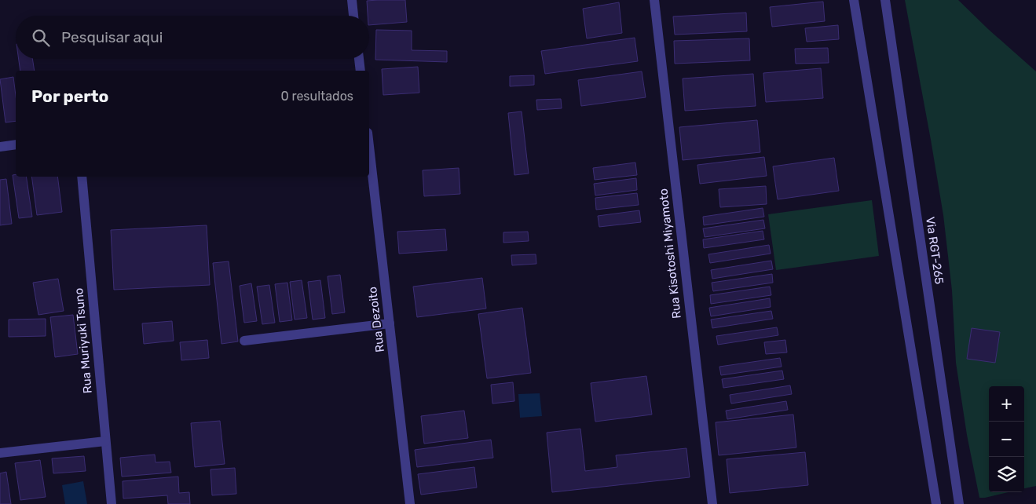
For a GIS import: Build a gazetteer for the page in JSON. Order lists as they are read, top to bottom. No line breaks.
{"streets":{"street":["Via RGT-265","Rua Kisotoshi Miyamoto","Rua Dezoito","Rua Muriyuki Tsuno"]},"page":{"search":"Pesquisar aqui","heading":["Por perto","0 resultados"],"map_buttons":["+","−"]}}
